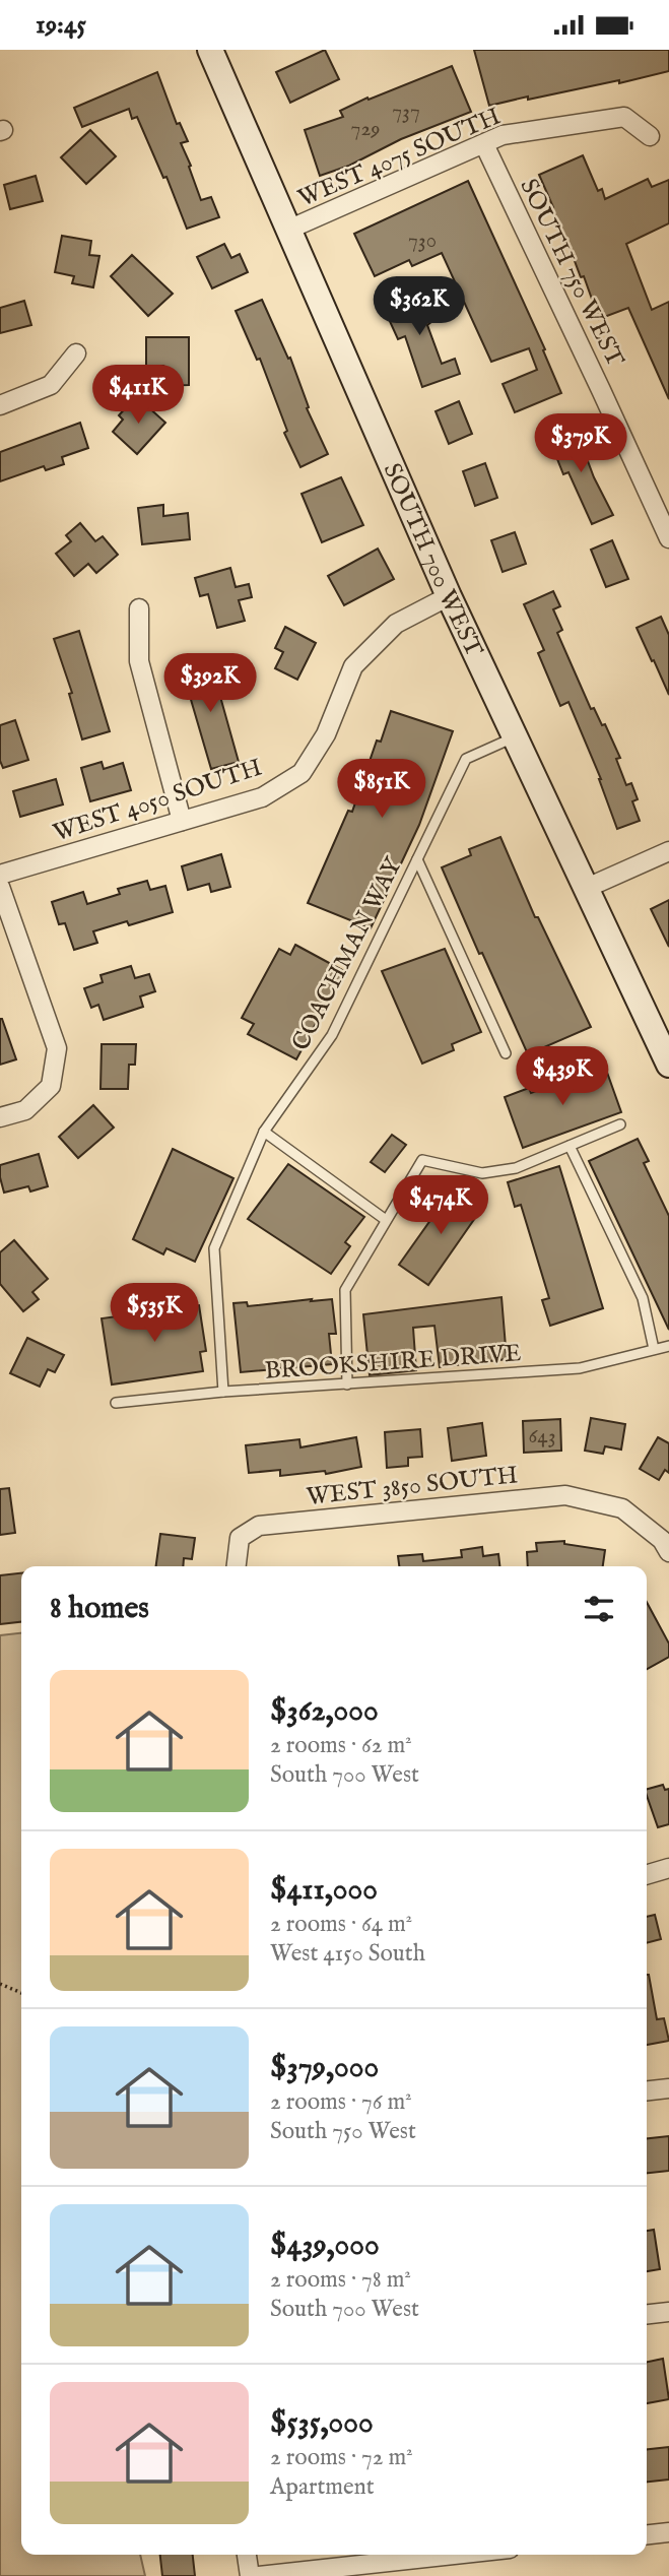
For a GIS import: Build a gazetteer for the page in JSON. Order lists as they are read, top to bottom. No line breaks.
{"streets":{"street":["WEST 4075 SOUTH","SOUTH 750 WEST","SOUTH 700 WEST","WEST 4050 SOUTH","WEST 3850 SOUTH"],"lane":["COACHMAN WAY","BROOKSHIRE DRIVE"]},"crossings":[["WEST 4075 SOUTH","SOUTH 750 WEST"],["WEST 4075 SOUTH","SOUTH 700 WEST"],["SOUTH 700 WEST","WEST 4050 SOUTH"],["SOUTH 700 WEST","COACHMAN WAY"],["COACHMAN WAY","BROOKSHIRE DRIVE"]],"house_numbers":["737","729","730","643"],"page":{"status":"19:45","price":["$362K","$411K","$379K","$392K","$851K","$439K","$474K","$535K"],"heading":"8 homes","list":[{"name":"$362,000","note":"2 rooms · 62 m² · South 700 West"},{"name":"$411,000","note":"2 rooms · 64 m² · West 4150 South"},{"name":"$379,000","note":"2 rooms · 76 m² · South 750 West"},{"name":"$439,000","note":"2 rooms · 78 m² · South 700 West"},{"name":"$535,000","note":"2 rooms · 72 m² · Apartment"}]}}
